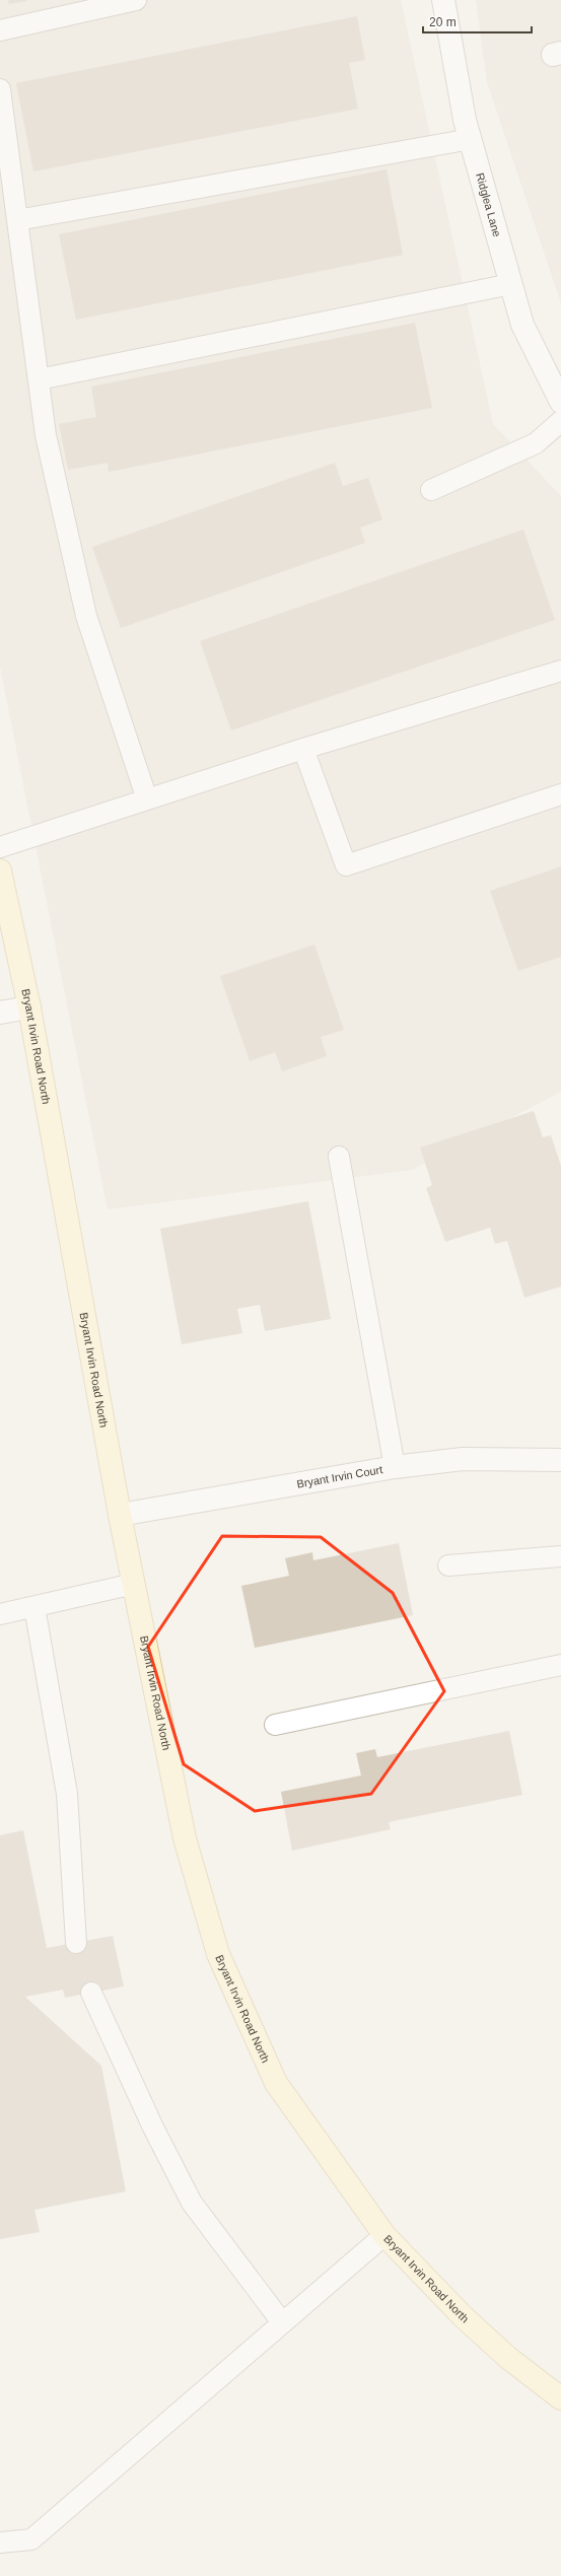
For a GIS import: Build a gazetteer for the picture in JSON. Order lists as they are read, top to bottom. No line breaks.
{"streets":{"main road":["Bryant Irvin Road North"],"street":["Ridglea Lane","Bryant Irvin Court"]},"crossings":[["Bryant Irvin Road North","Bryant Irvin Court"]],"scale_bar":"20 m"}
